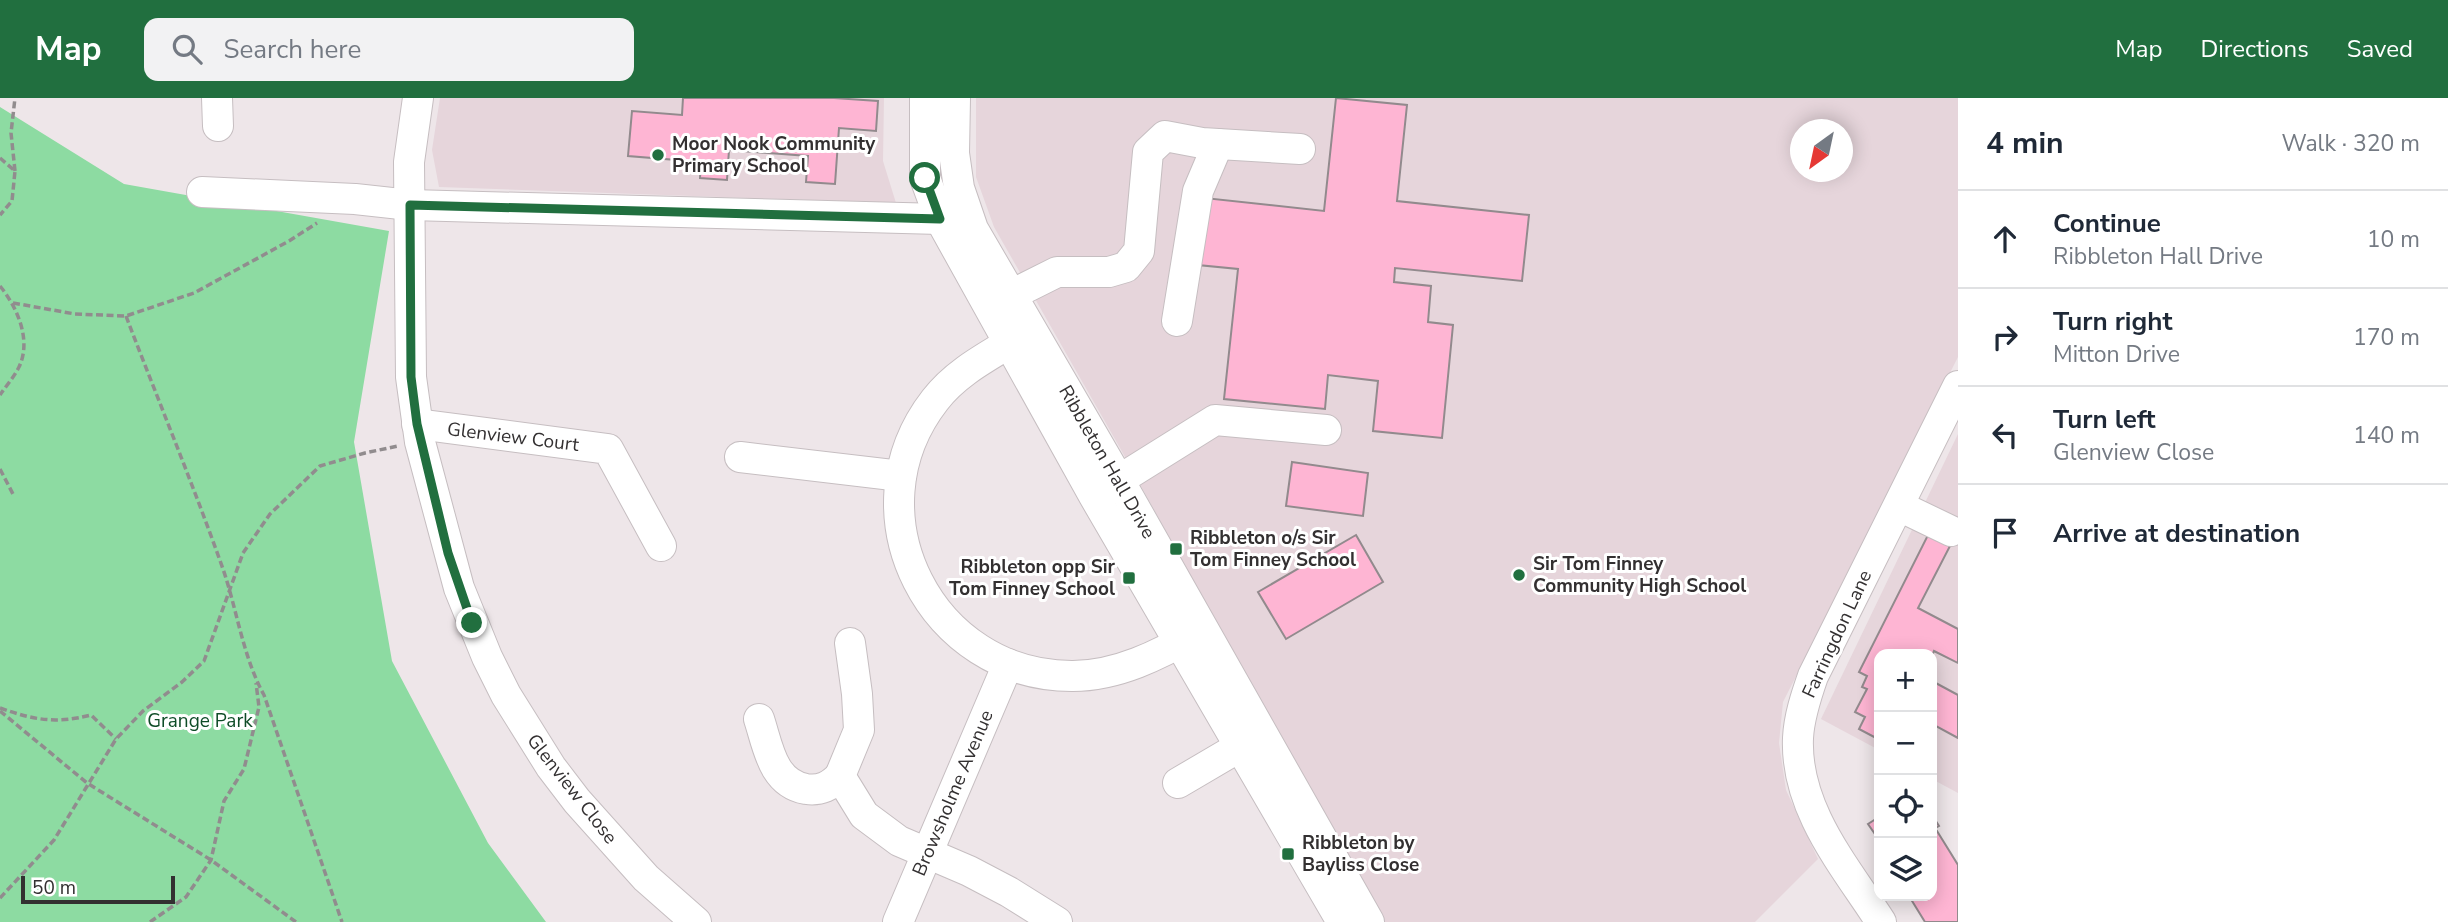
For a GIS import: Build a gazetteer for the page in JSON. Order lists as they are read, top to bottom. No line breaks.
{"streets":{"street":["Glenview Court","Ribbleton Hall Drive","Farringdon Lane","Glenview Close","Browsholme Avenue"]},"crossings":[["Glenview Court","Glenview Close"]],"parks":["Grange Park"],"places":{"other":["Moor Nook Community Primary School","Sir Tom Finney Community High School"],"transit":["Ribbleton o/s Sir Tom Finney School","Ribbleton opp Sir Tom Finney School","Ribbleton by Bayliss Close"]},"scale_bar":"50 m","north":"bottom left","page":{"header":"Map","search":"Search here","nav":["Map","Directions","Saved"],"heading":["4 min","Walk · 320 m"],"list":[["Continue","Ribbleton Hall Drive","10 m"],["Turn right","Mitton Drive","170 m"],["Turn left","Glenview Close","140 m"],"Arrive at destination"],"map_buttons":["+","−"],"scale":"50 m"}}
